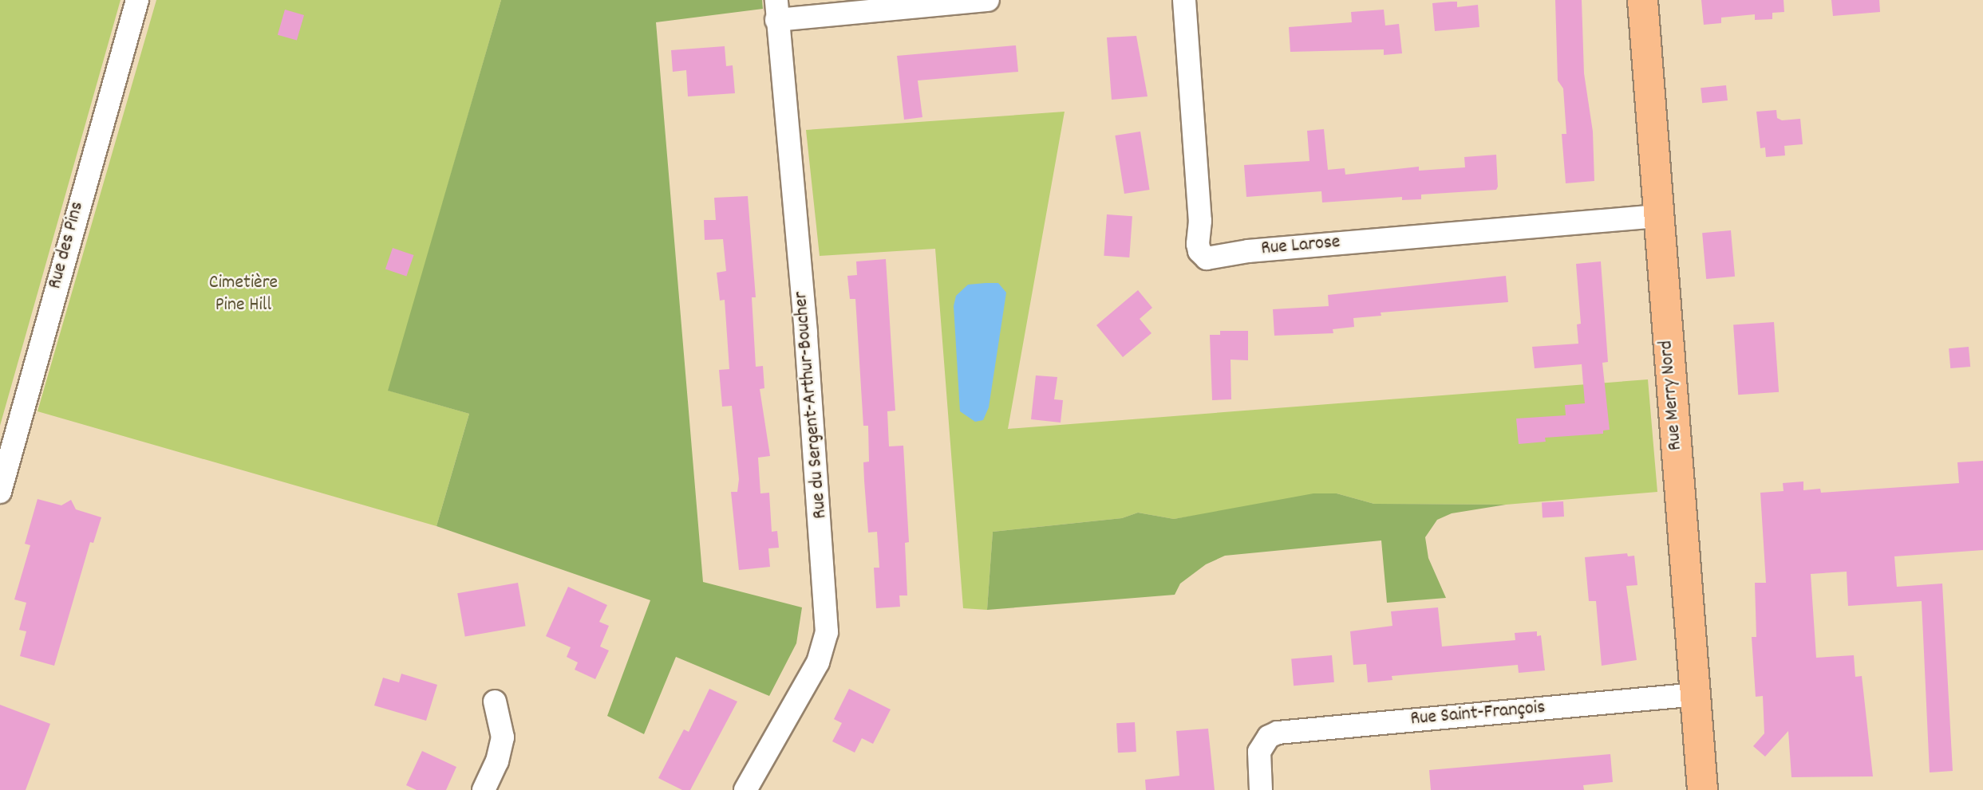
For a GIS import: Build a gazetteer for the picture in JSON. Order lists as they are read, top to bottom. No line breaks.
{"streets":{"main road":["Rue Merry Nord"],"street":["Rue des Pins","Rue Larose","Rue du Sergent-Arthur-Boucher","Rue Saint-François"]},"crossings":[["Rue Larose","Rue Merry Nord"],["Rue Merry Nord","Rue Saint-François"]],"parks":["Cimetière Pine Hill"]}
